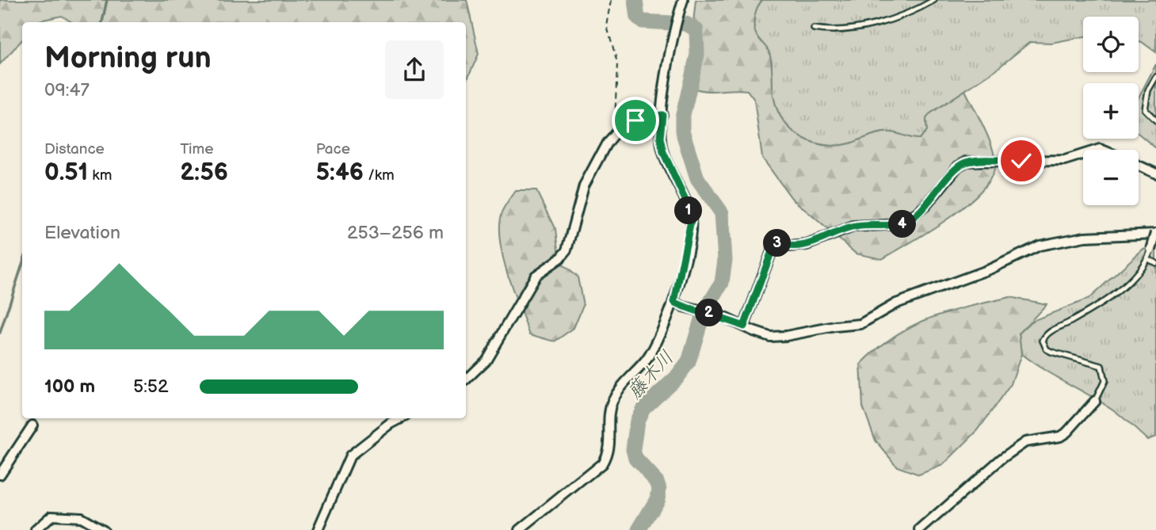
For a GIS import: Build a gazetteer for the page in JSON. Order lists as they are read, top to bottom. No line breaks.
{"water":["藤木川"],"page":{"map_buttons":["+","−"],"heading":["Morning run","09:47"],"stats":[["Distance","0.51 km"],["Time","2:56"],["Pace","5:46 /km"]],"pins":["1","4","3","2"],"chart":["Elevation","253–256 m"],"list":[{"name":"100 m","note":"5:52"}]}}
